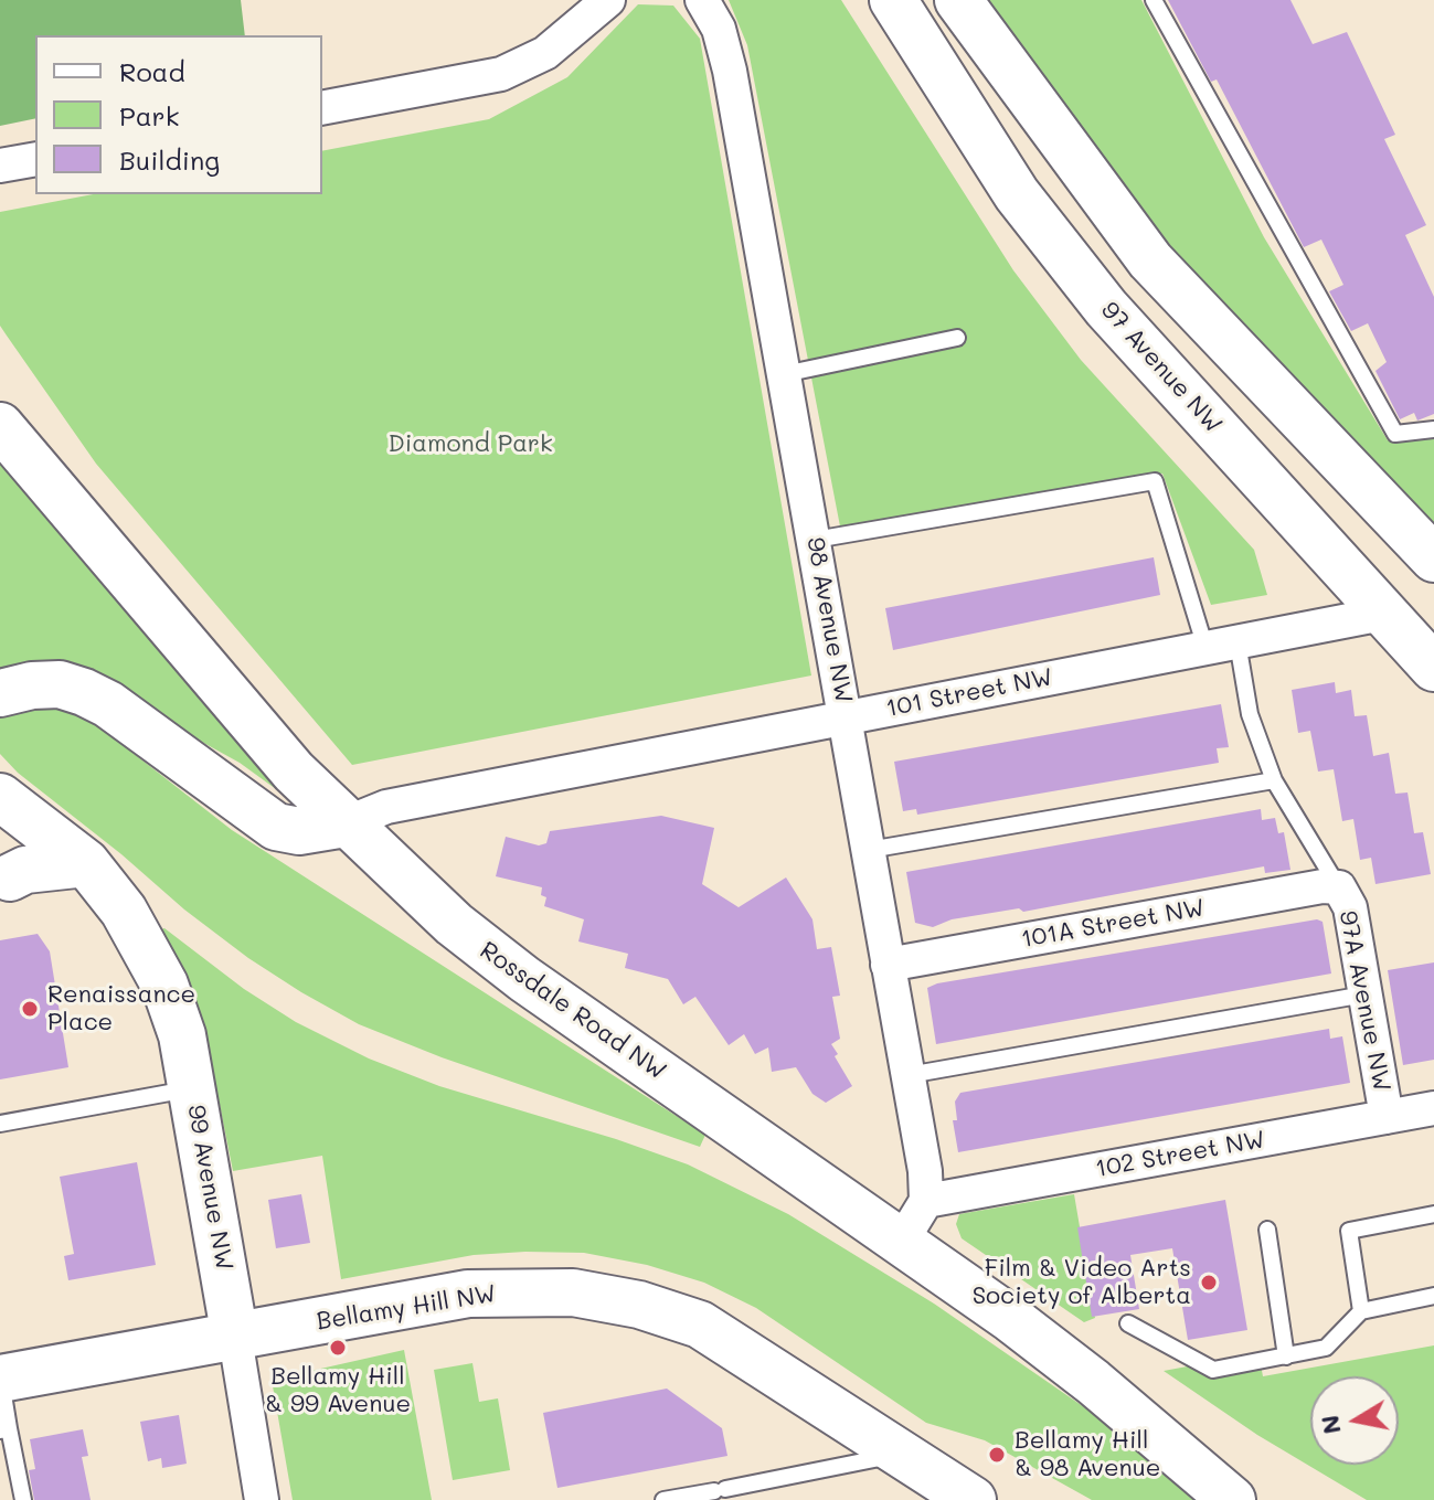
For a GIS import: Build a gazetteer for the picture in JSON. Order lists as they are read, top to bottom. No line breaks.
{"streets":{"main road":["97 Avenue NW","Rossdale Road NW","99 Avenue NW","Bellamy Hill NW"],"street":["98 Avenue NW","101 Street NW","101A Street NW","97A Avenue NW","102 Street NW"]},"crossings":[["97 Avenue NW","101 Street NW"],["98 Avenue NW","101 Street NW"],["98 Avenue NW","101A Street NW"],["98 Avenue NW","102 Street NW"],["101 Street NW","Rossdale Road NW"],["101A Street NW","97A Avenue NW"],["97A Avenue NW","102 Street NW"],["99 Avenue NW","Bellamy Hill NW"]],"parks":["Diamond Park"],"places":["Renaissance Place","Film & Video Arts Society of Alberta","Bellamy Hill & 99 Avenue","Bellamy Hill & 98 Avenue"],"legend":["Road","Park","Building"],"north":"left"}
